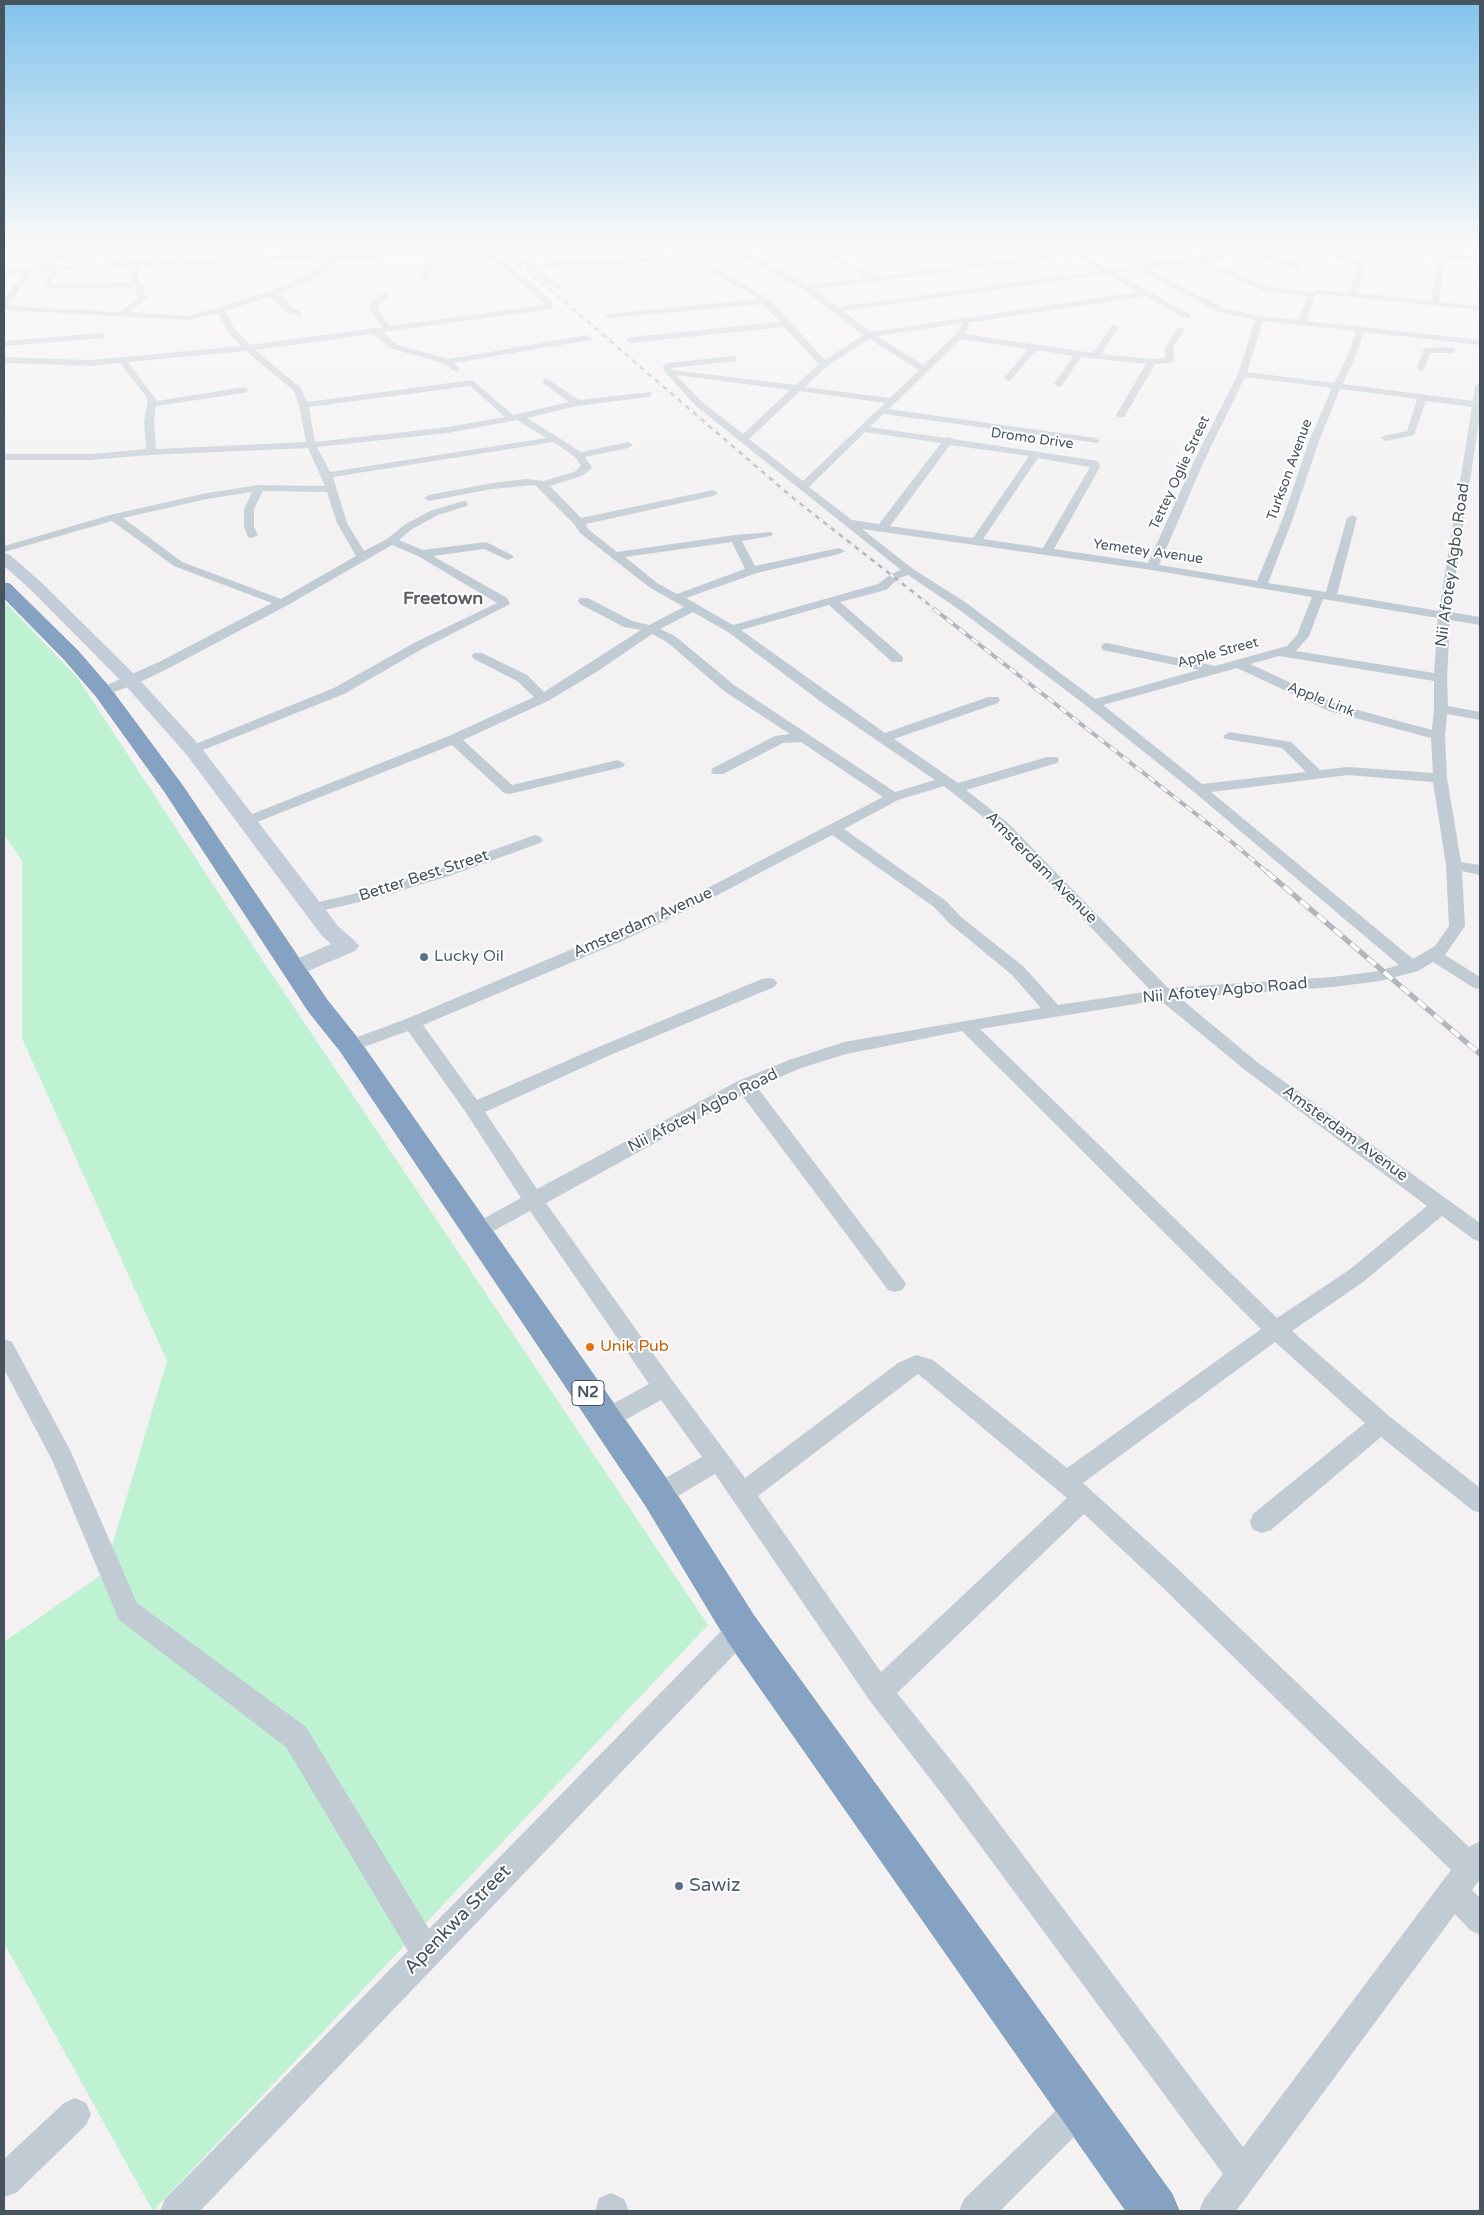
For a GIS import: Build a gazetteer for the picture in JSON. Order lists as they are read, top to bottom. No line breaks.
{"streets":{"highway":["N2"],"street":["Dromo Drive","Turkson Avenue","Tettey Oglie Street","Yemetey Avenue","Nii Afotey Agbo Road","Apple Street","Apple Link","Amsterdam Avenue","Better Best Street","Apenkwa Street"]},"crossings":[["Dromo Drive","Yemetey Avenue"],["Turkson Avenue","Yemetey Avenue"],["Tettey Oglie Street","Yemetey Avenue"],["Yemetey Avenue","Nii Afotey Agbo Road"],["Yemetey Avenue","Apple Street"],["Nii Afotey Agbo Road","Apple Link"],["Nii Afotey Agbo Road","Amsterdam Avenue"],["Nii Afotey Agbo Road","N2"],["Apple Street","Apple Link"],["Amsterdam Avenue","N2"],["N2","Apenkwa Street"]],"districts":["Freetown"],"places":["Lucky Oil","Unik Pub","Sawiz"]}
